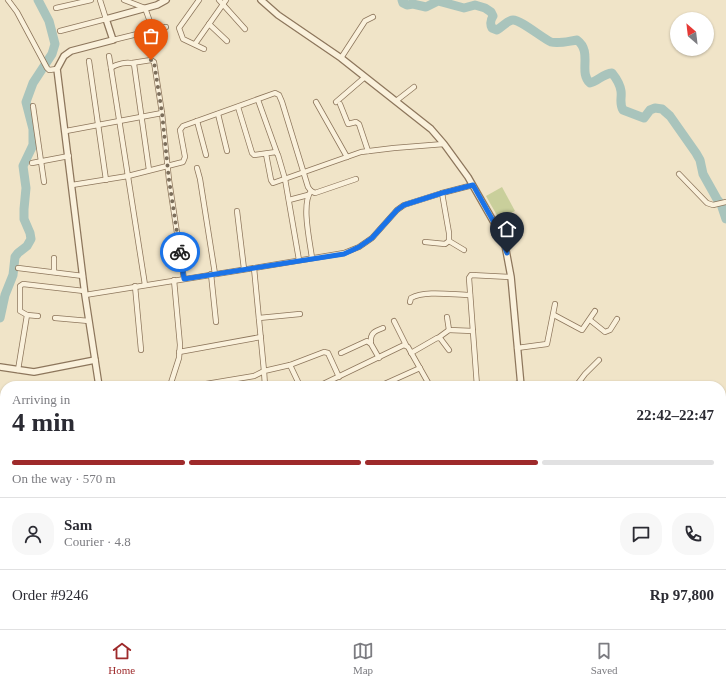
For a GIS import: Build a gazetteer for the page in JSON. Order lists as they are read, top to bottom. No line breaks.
{"north":"top left","page":{"heading":["4 min","Arriving in","22:42–22:47"],"panel":["Sam","Courier · 4.8","Order #9246","Rp 97,800"],"bar":"On the way · 570 m","tabs":["Home","Map","Saved"]}}
